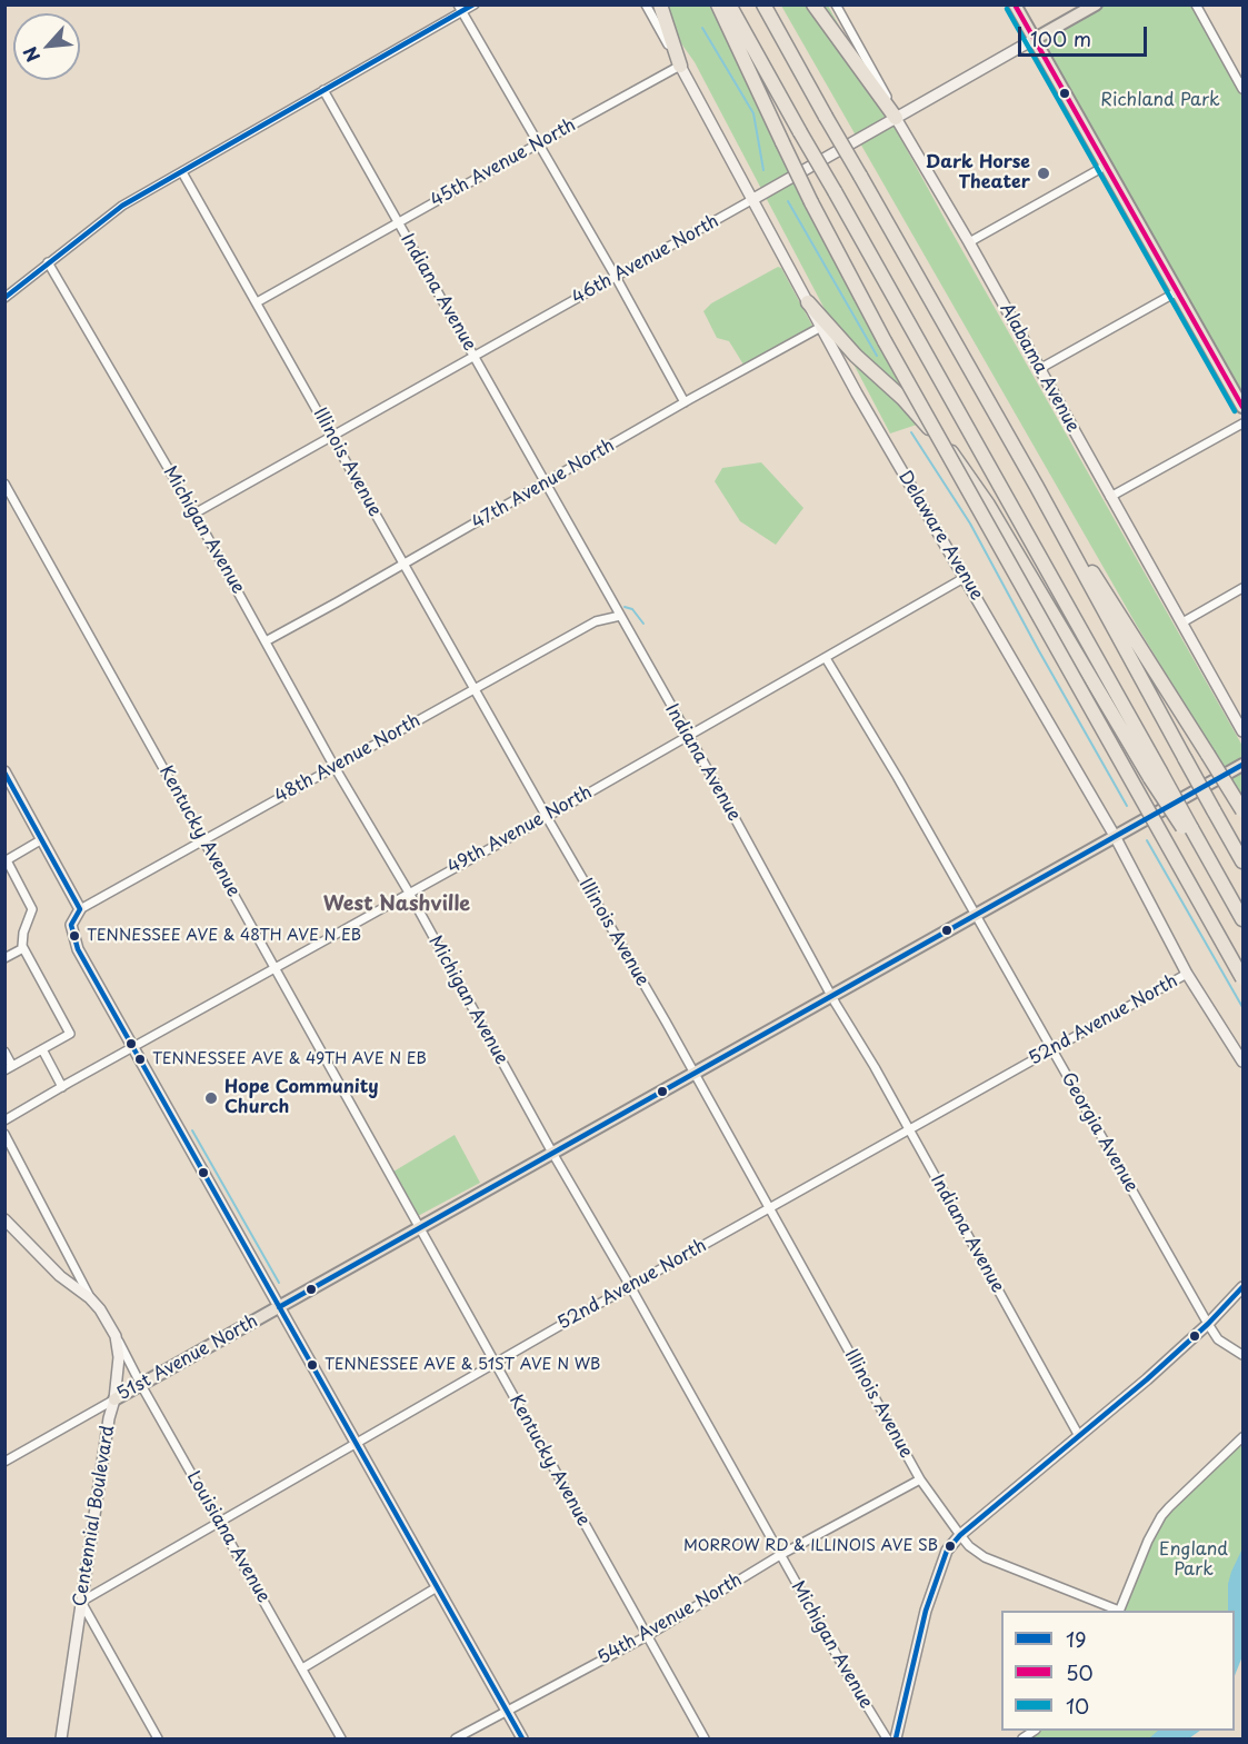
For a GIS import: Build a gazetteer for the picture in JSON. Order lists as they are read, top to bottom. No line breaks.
{"streets":{"main road":["46th Avenue North","Alabama Avenue","Delaware Avenue","51st Avenue North","Centennial Boulevard"],"street":["45th Avenue North","Indiana Avenue","Illinois Avenue","47th Avenue North","Michigan Avenue","48th Avenue North","49th Avenue North","Kentucky Avenue","52nd Avenue North","Georgia Avenue","Louisiana Avenue","54th Avenue North"]},"crossings":[["45th Avenue North","Indiana Avenue"],["45th Avenue North","Illinois Avenue"],["45th Avenue North","Delaware Avenue"],["46th Avenue North","Indiana Avenue"],["46th Avenue North","Alabama Avenue"],["46th Avenue North","Illinois Avenue"],["46th Avenue North","Michigan Avenue"],["46th Avenue North","Delaware Avenue"],["Indiana Avenue","47th Avenue North"],["Indiana Avenue","48th Avenue North"],["Indiana Avenue","49th Avenue North"],["Indiana Avenue","52nd Avenue North"],["Indiana Avenue","51st Avenue North"],["Illinois Avenue","47th Avenue North"],["Illinois Avenue","48th Avenue North"],["Illinois Avenue","49th Avenue North"],["Illinois Avenue","52nd Avenue North"],["Illinois Avenue","51st Avenue North"],["Illinois Avenue","54th Avenue North"],["47th Avenue North","Michigan Avenue"],["47th Avenue North","Delaware Avenue"],["Michigan Avenue","48th Avenue North"],["Michigan Avenue","49th Avenue North"],["Michigan Avenue","52nd Avenue North"],["Michigan Avenue","51st Avenue North"],["Michigan Avenue","54th Avenue North"],["Delaware Avenue","49th Avenue North"],["Delaware Avenue","52nd Avenue North"],["Delaware Avenue","51st Avenue North"],["48th Avenue North","Kentucky Avenue"],["49th Avenue North","Kentucky Avenue"],["49th Avenue North","Georgia Avenue"],["Kentucky Avenue","52nd Avenue North"],["Kentucky Avenue","51st Avenue North"],["Kentucky Avenue","54th Avenue North"],["52nd Avenue North","Georgia Avenue"],["52nd Avenue North","Centennial Boulevard"],["52nd Avenue North","Louisiana Avenue"],["Georgia Avenue","51st Avenue North"],["51st Avenue North","Centennial Boulevard"],["51st Avenue North","Louisiana Avenue"],["Centennial Boulevard","Louisiana Avenue"]],"districts":["West Nashville"],"parks":["Richland Park","England Park"],"places":["Dark Horse Theater","TENNESSEE AVE & 48TH AVE N EB","TENNESSEE AVE & 49TH AVE N EB","Hope Community Church","TENNESSEE AVE & 51ST AVE N WB","MORROW RD & ILLINOIS AVE SB"],"lines":["transit line 19","transit line 50","transit line 10"],"legend":["19","50","10"],"scale_bar":"100 m","north":"bottom left"}
